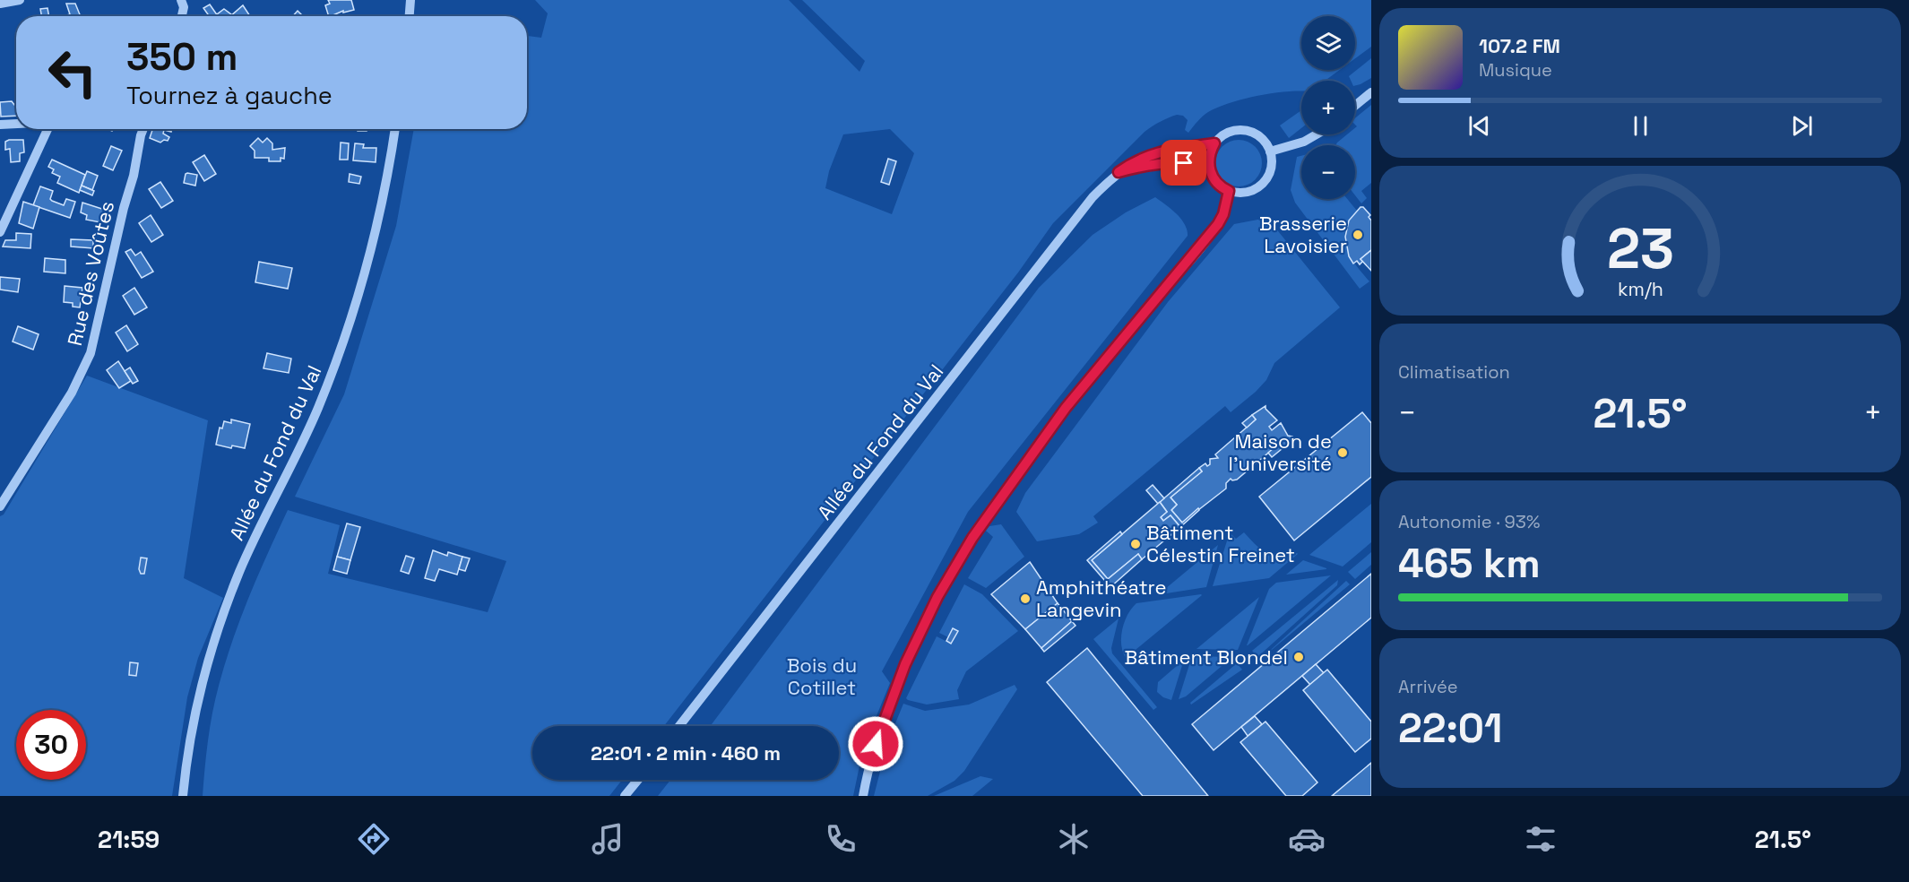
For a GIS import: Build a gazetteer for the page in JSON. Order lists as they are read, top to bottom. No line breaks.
{"streets":{"street":["Rue des Voûtes","Allée du Fond du Val"]},"parks":["Bois du Cotillet"],"places":["Brasserie Lavoisier","Maison de l'université","Bâtiment Célestin Freinet","Amphithéatre Langevin","Bâtiment Blondel"],"page":{"map_buttons":["+","−"],"turn":["350 m","Tournez à gauche"],"song":["107.2 FM","Musique"],"tile":["Climatisation",["Autonomie · 93%","465 km"],["Arrivée","22:01"]],"heat":["−","21.5°","+"],"limit":"30","trip":"22:01 · 2 min · 460 m","tabs":["21:59","21.5°"],"gauge":["23","km/h"]}}
